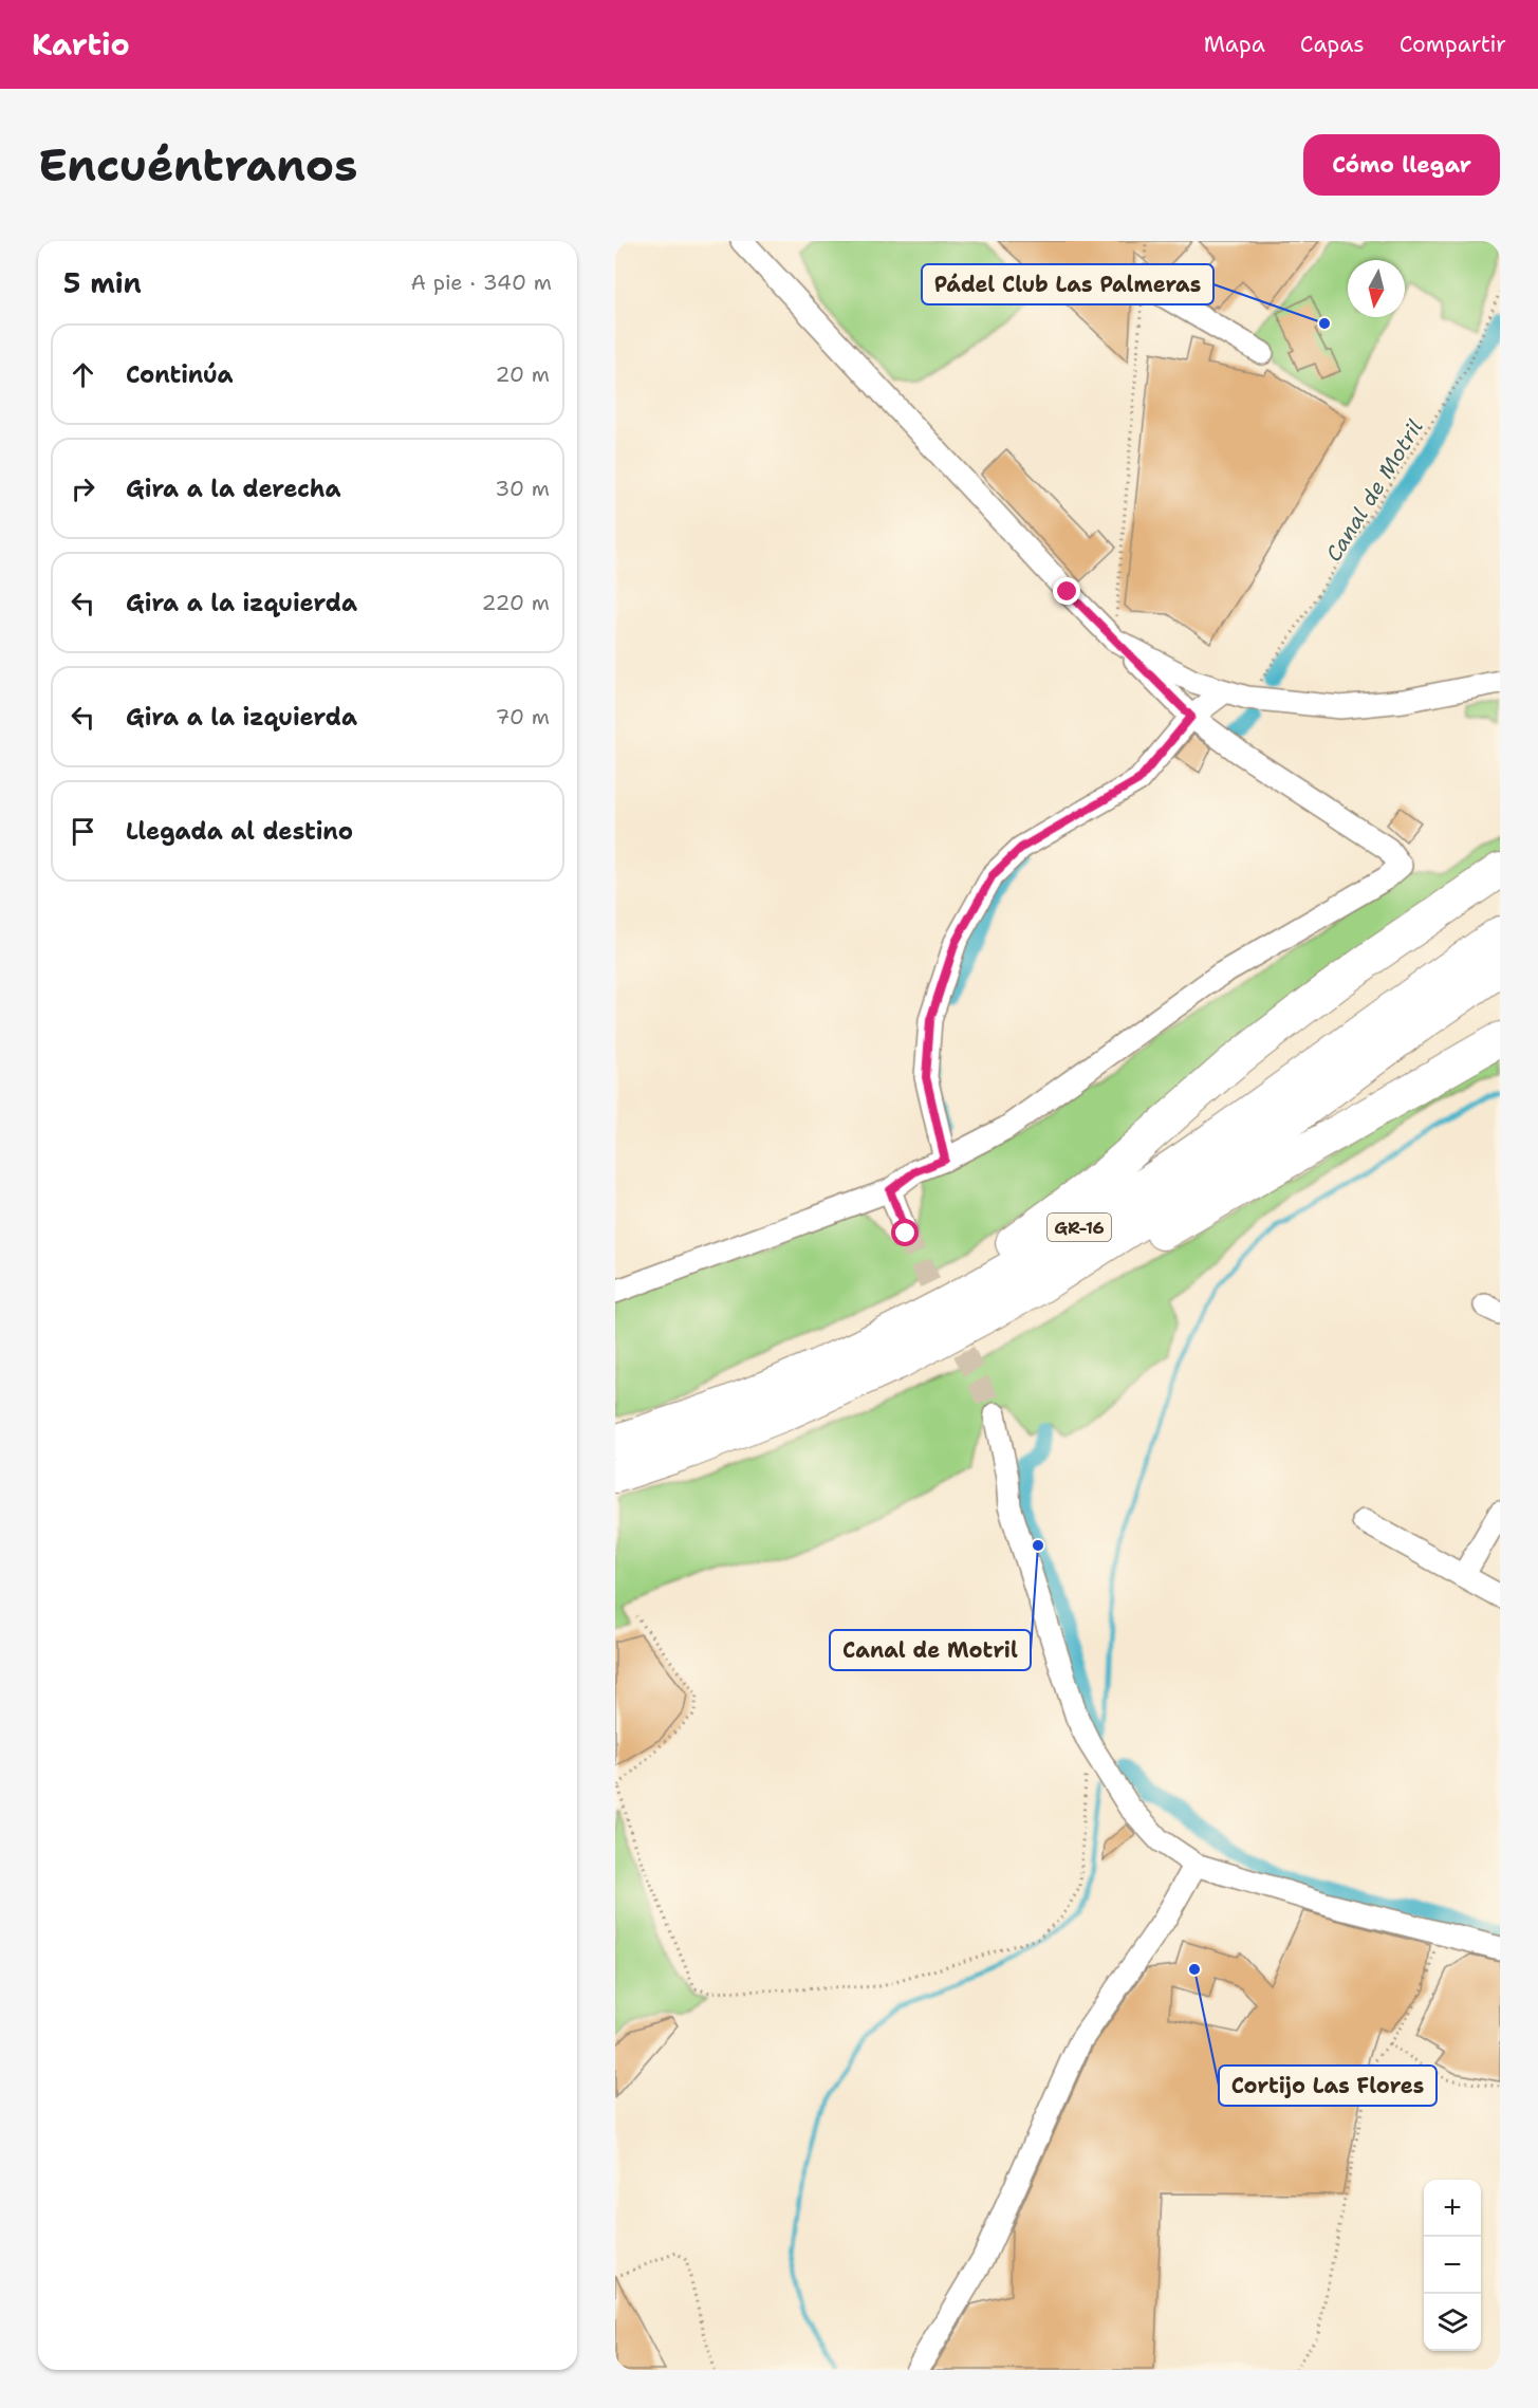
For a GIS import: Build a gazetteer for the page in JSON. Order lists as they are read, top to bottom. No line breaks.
{"streets":{"highway":["GR-16"]},"water":["Canal de Motril"],"places":["Pádel Club Las Palmeras","Canal de Motril","Cortijo Las Flores"],"north":"bottom","page":{"header":"Kartio","nav":["Mapa","Capas","Compartir"],"buttons":"Cómo llegar","title":"Encuéntranos","heading":["5 min","A pie · 340 m"],"list":[["Continúa","20 m"],["Gira a la derecha","30 m"],["Gira a la izquierda","220 m"],["Gira a la izquierda","70 m"],"Llegada al destino"],"map_buttons":["+","−"]}}
